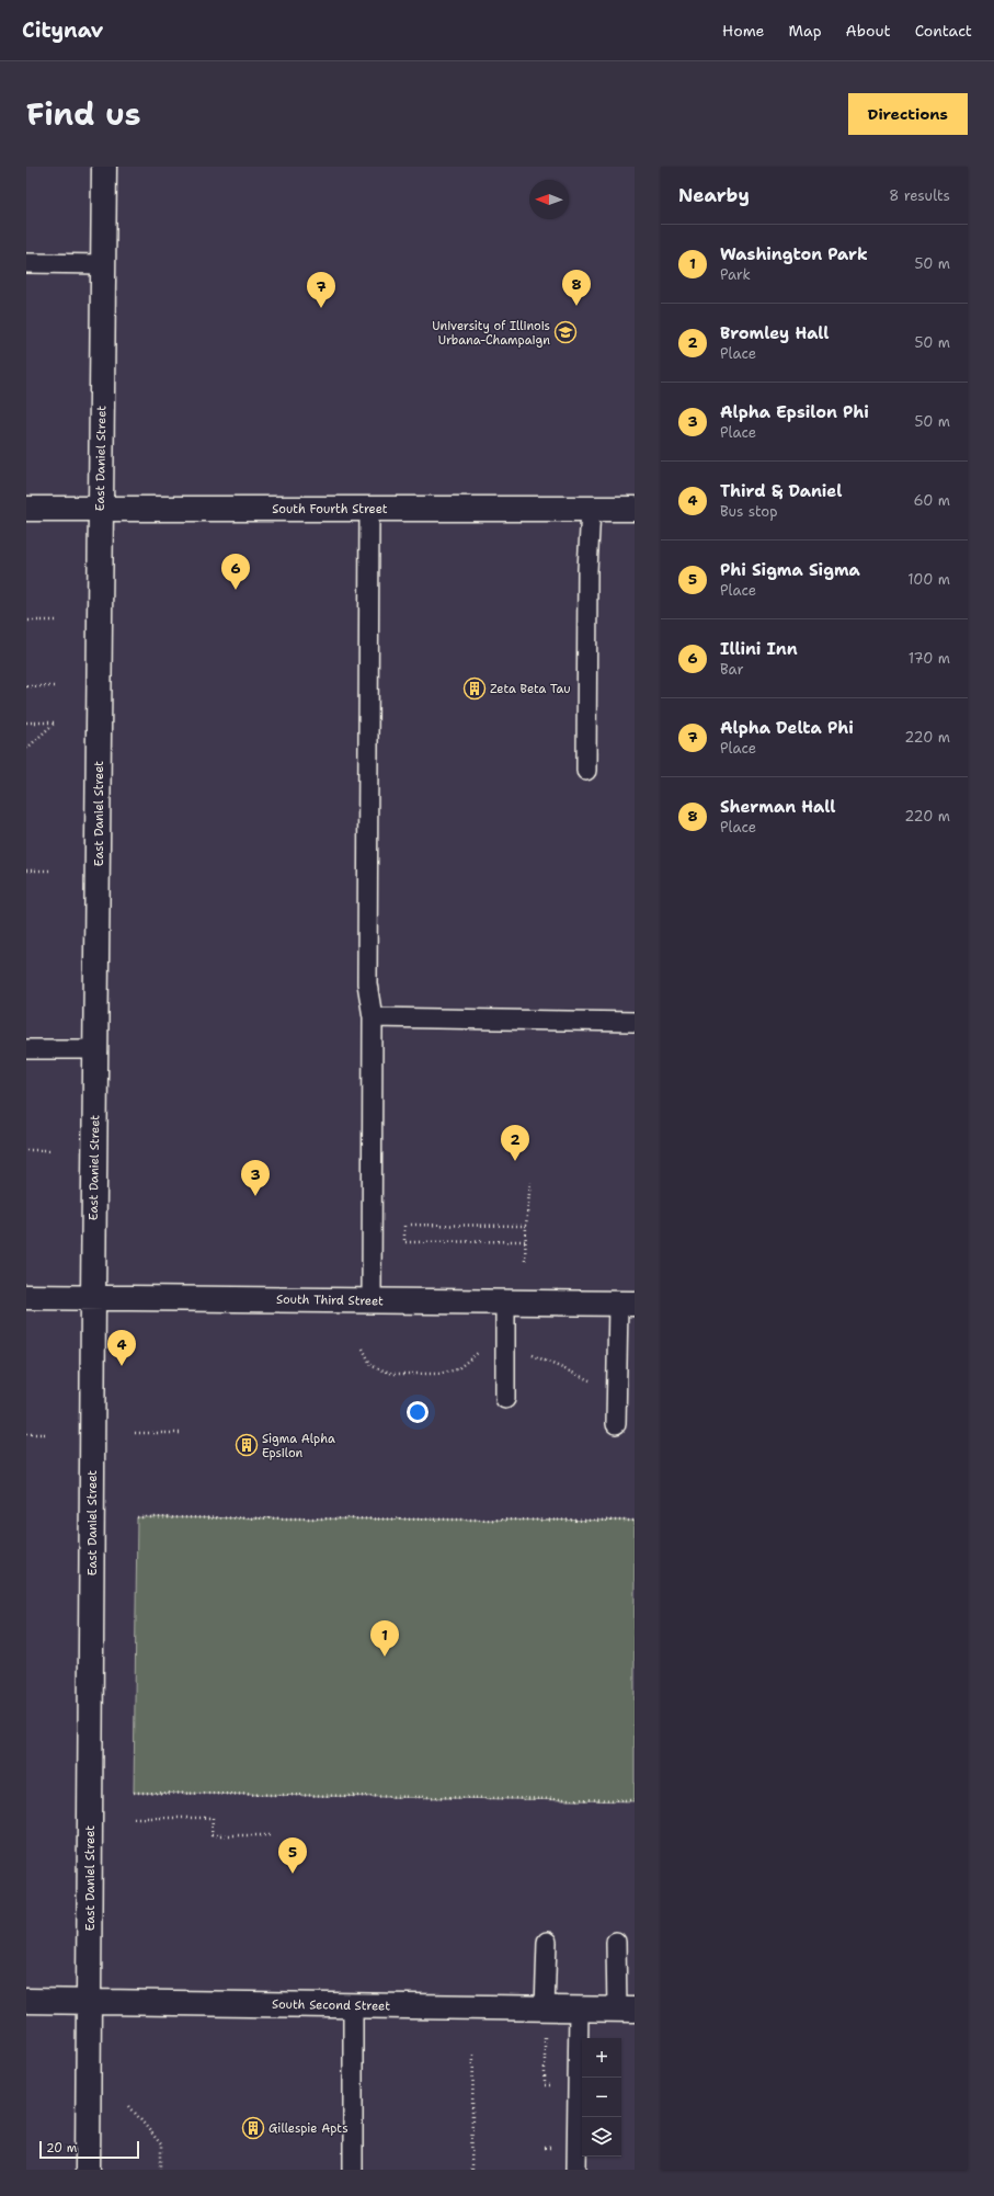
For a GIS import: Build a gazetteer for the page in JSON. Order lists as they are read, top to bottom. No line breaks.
{"streets":{"street":["East Daniel Street","South Fourth Street","South Third Street","South Second Street"]},"crossings":[["East Daniel Street","South Fourth Street"],["East Daniel Street","South Third Street"],["East Daniel Street","South Second Street"]],"places":{"school or university":["University of Illinois Urbana-Champaign"],"building":["Zeta Beta Tau","Sigma Alpha Epsilon","Gillespie Apts"]},"scale_bar":"20 m","north":"left","page":{"header":"Citynav","nav":["Home","Map","About","Contact"],"title":"Find us","buttons":"Directions","heading":["Nearby","8 results"],"list":[{"mark":"1","name":"Washington Park","note":"Park","value":"50 m"},{"mark":"2","name":"Bromley Hall","note":"Place","value":"50 m"},{"mark":"3","name":"Alpha Epsilon Phi","note":"Place","value":"50 m"},{"mark":"4","name":"Third & Daniel","note":"Bus stop","value":"60 m"},{"mark":"5","name":"Phi Sigma Sigma","note":"Place","value":"100 m"},{"mark":"6","name":"Illini Inn","note":"Bar","value":"170 m"},{"mark":"7","name":"Alpha Delta Phi","note":"Place","value":"220 m"},{"mark":"8","name":"Sherman Hall","note":"Place","value":"220 m"}],"pins":["8","7","6","2","3","4","1","5"],"map_buttons":["+","−"],"scale":"20 m"}}
